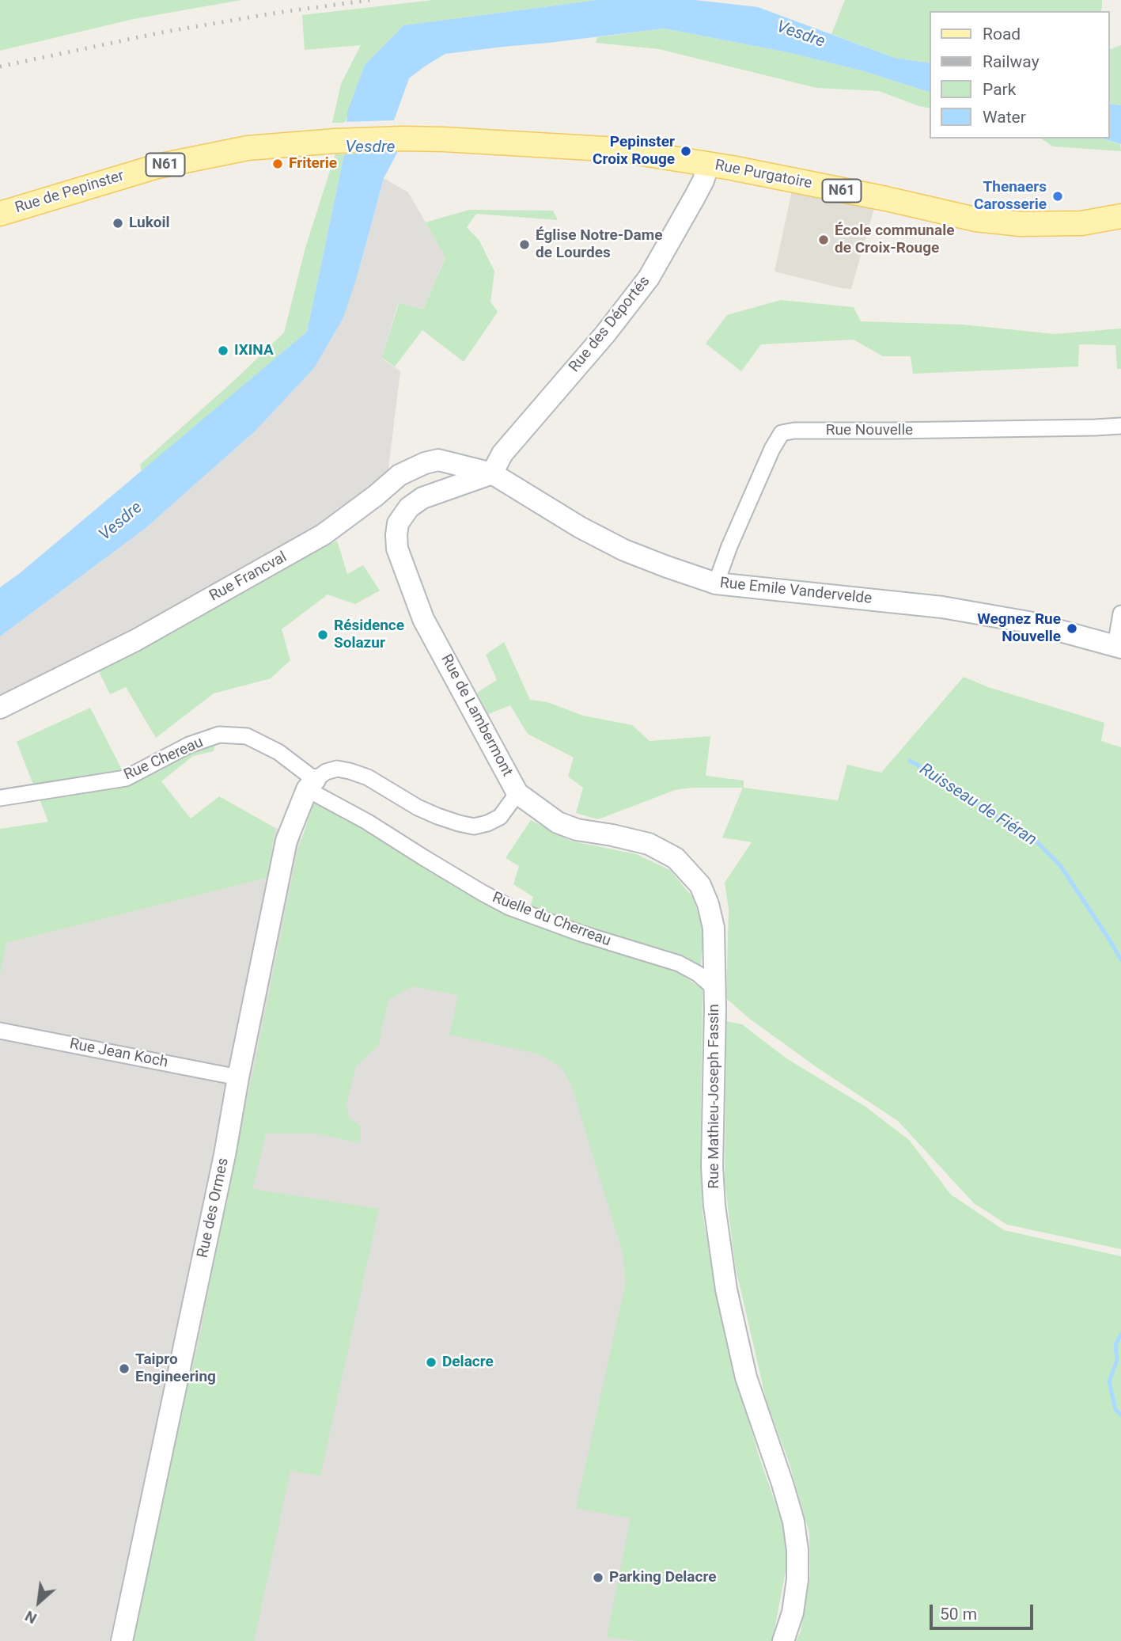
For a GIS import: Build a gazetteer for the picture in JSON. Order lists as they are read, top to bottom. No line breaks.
{"streets":{"main road":["N61","Rue Purgatoire","Rue de Pepinster"],"street":["Rue des Déportés","Rue Nouvelle","Rue Francval","Rue Emile Vandervelde","Rue de Lambermont","Rue Chereau","Ruelle du Cherreau","Rue Jean Koch","Rue Mathieu-Joseph Fassin","Rue des Ormes"]},"crossings":[["Rue Purgatoire","Rue de Pepinster"],["Rue Purgatoire","Rue des Déportés"],["Rue des Déportés","Rue Francval"],["Rue des Déportés","Rue Emile Vandervelde"],["Rue des Déportés","Rue de Lambermont"],["Rue Nouvelle","Rue Emile Vandervelde"],["Rue Francval","Rue Emile Vandervelde"],["Rue Francval","Rue de Lambermont"],["Rue Emile Vandervelde","Rue de Lambermont"],["Rue de Lambermont","Rue Chereau"],["Rue de Lambermont","Ruelle du Cherreau"],["Rue de Lambermont","Rue Mathieu-Joseph Fassin"],["Rue de Lambermont","Rue des Ormes"],["Rue Chereau","Ruelle du Cherreau"],["Rue Chereau","Rue des Ormes"],["Ruelle du Cherreau","Rue Mathieu-Joseph Fassin"],["Ruelle du Cherreau","Rue des Ormes"],["Rue Jean Koch","Rue des Ormes"]],"water":["Vesdre","Ruisseau de Fiéran"],"places":["Pepinster Croix Rouge","Friterie","Thenaers Carosserie","Lukoil","École communale de Croix-Rouge","Église Notre-Dame de Lourdes","IXINA","Wegnez Rue Nouvelle","Résidence Solazur","Delacre","Taipro Engineering","Parking Delacre"],"legend":["Road","Railway","Park","Water"],"scale_bar":"50 m","north":"bottom left"}
